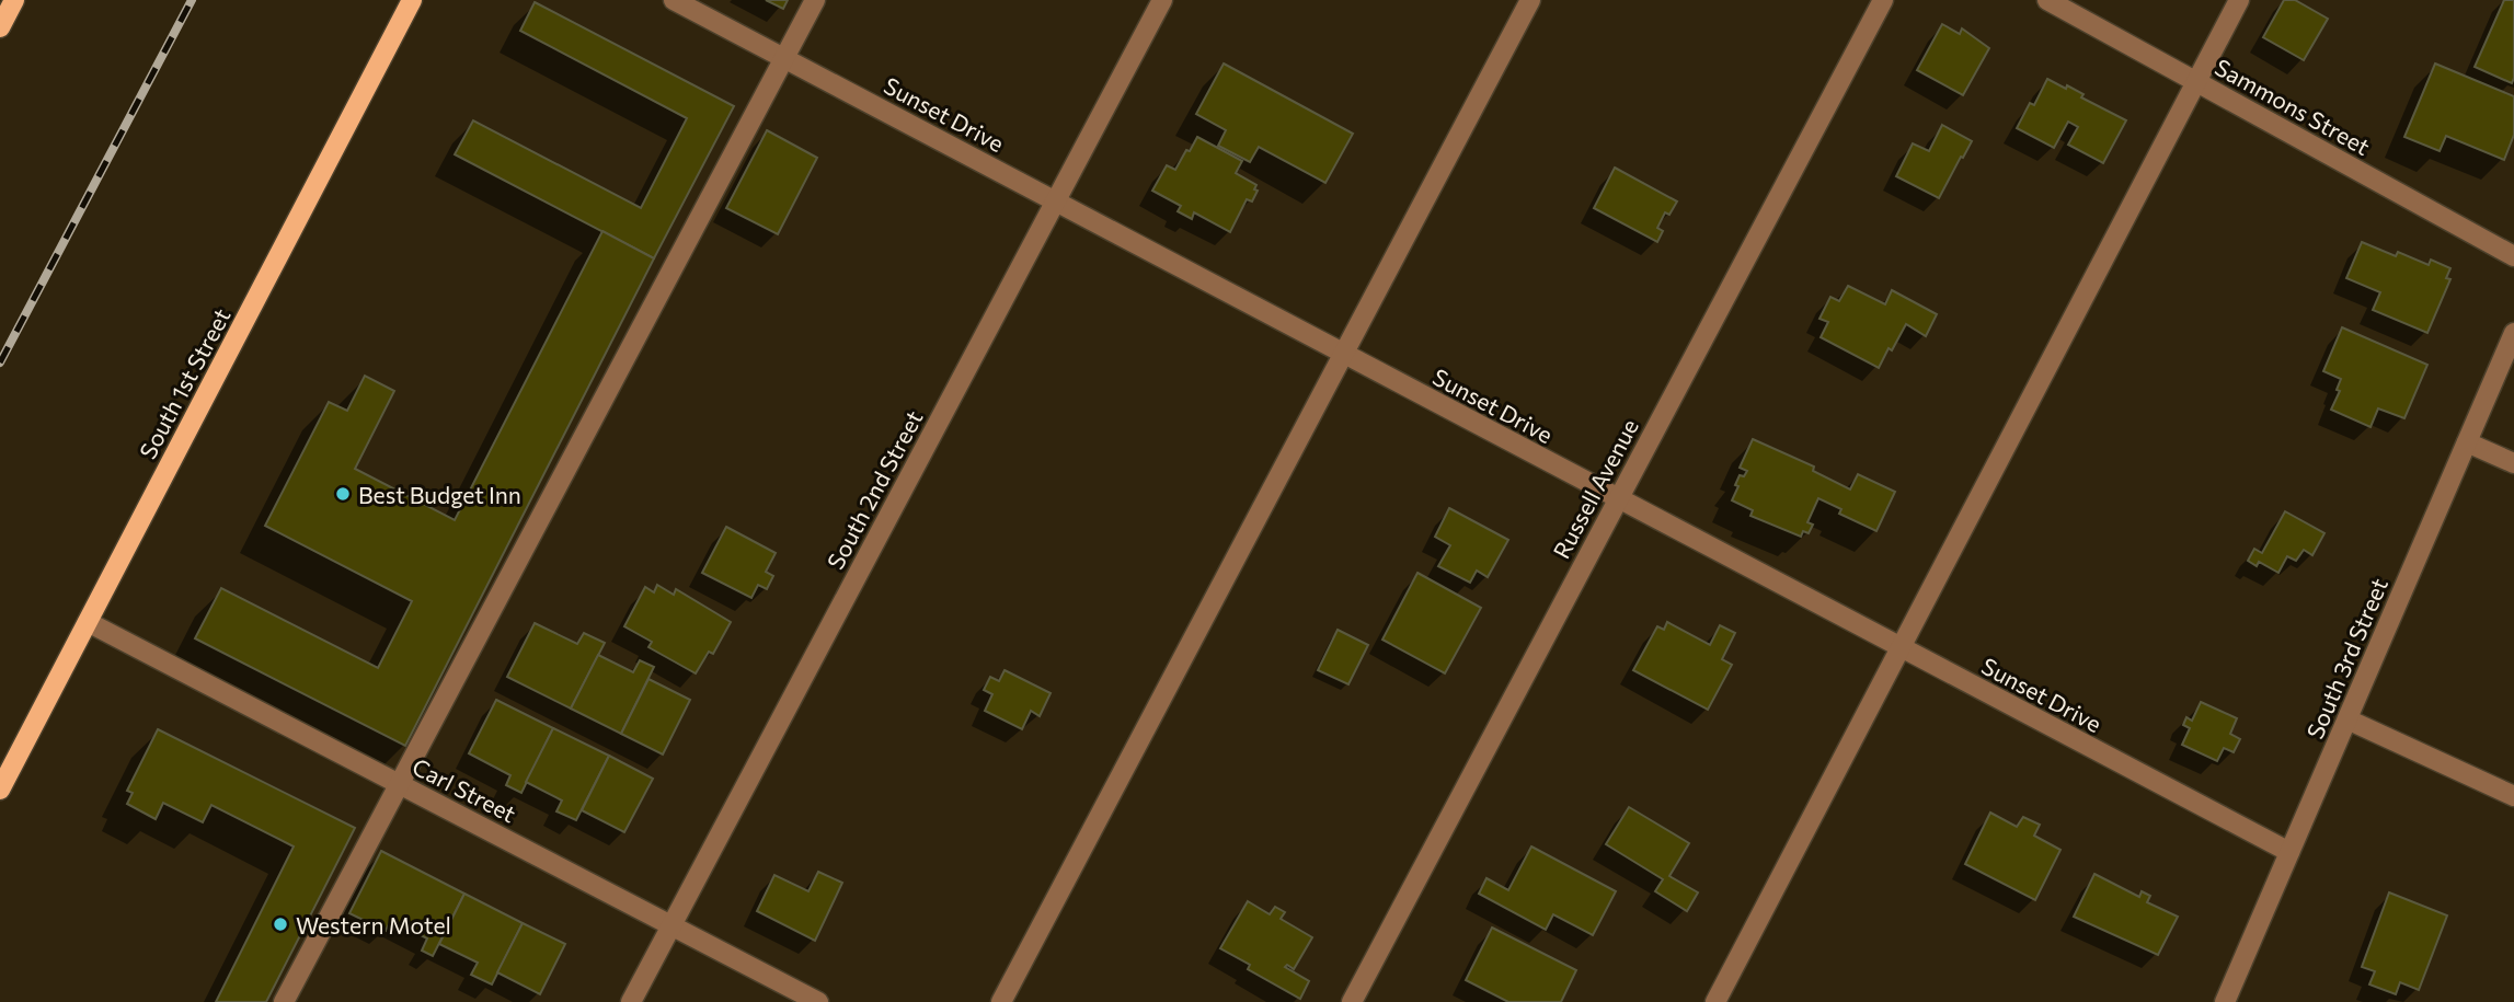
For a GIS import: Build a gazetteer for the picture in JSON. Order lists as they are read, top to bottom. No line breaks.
{"streets":{"main road":["South 1st Street"],"street":["Sammons Street","Sunset Drive","Russell Avenue","South 2nd Street","South 3rd Street","Carl Street"]},"crossings":[["Sunset Drive","Russell Avenue"],["Sunset Drive","South 2nd Street"],["Sunset Drive","South 3rd Street"],["South 1st Street","Carl Street"],["South 2nd Street","Carl Street"]],"places":["Best Budget Inn","Western Motel"]}
